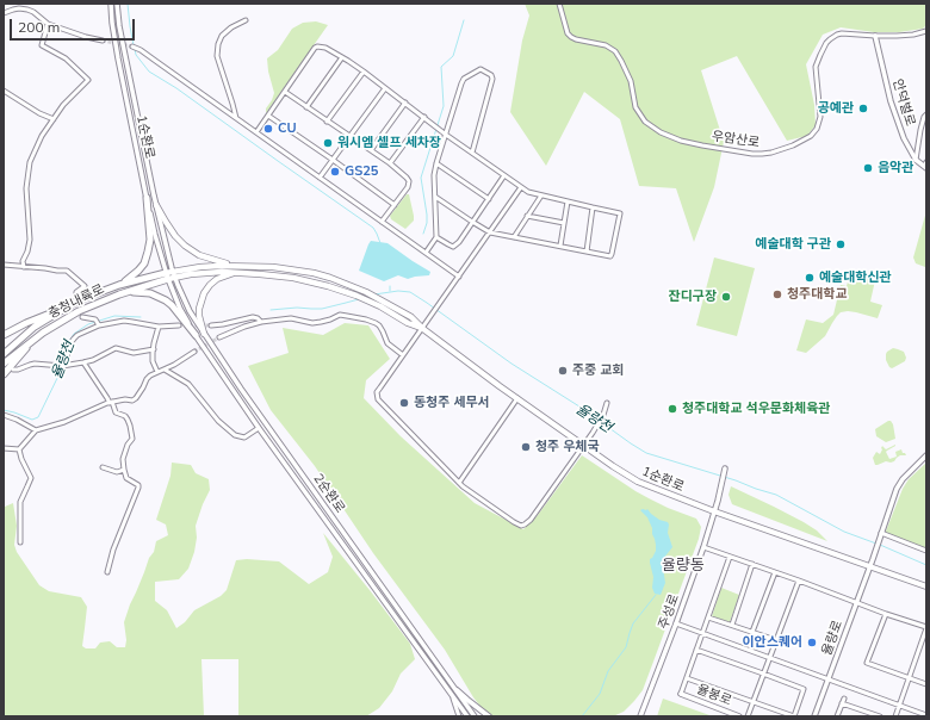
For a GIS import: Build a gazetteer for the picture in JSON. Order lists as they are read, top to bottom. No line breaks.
{"streets":{"highway":["충청내륙로"],"main road":["1순환로"],"street":["안덕벌로","우암산로","2순환로","주성로","율량로","율봉로"]},"crossings":[["안덕벌로","우암산로"],["1순환로","충청내륙로"],["1순환로","2순환로"],["1순환로","주성로"],["1순환로","율량로"],["충청내륙로","2순환로"]],"districts":["율량동"],"water":["율량천"],"places":["공예관","CU","워시엠 셀프 세차장","음악관","GS25","예술대학 구관","예술대학신관","청주대학교","잔디구장","주중 교회","동청주 세무서","청주대학교 석우문화체육관","청주 우체국","이안스퀘어"],"scale_bar":"200 m"}
